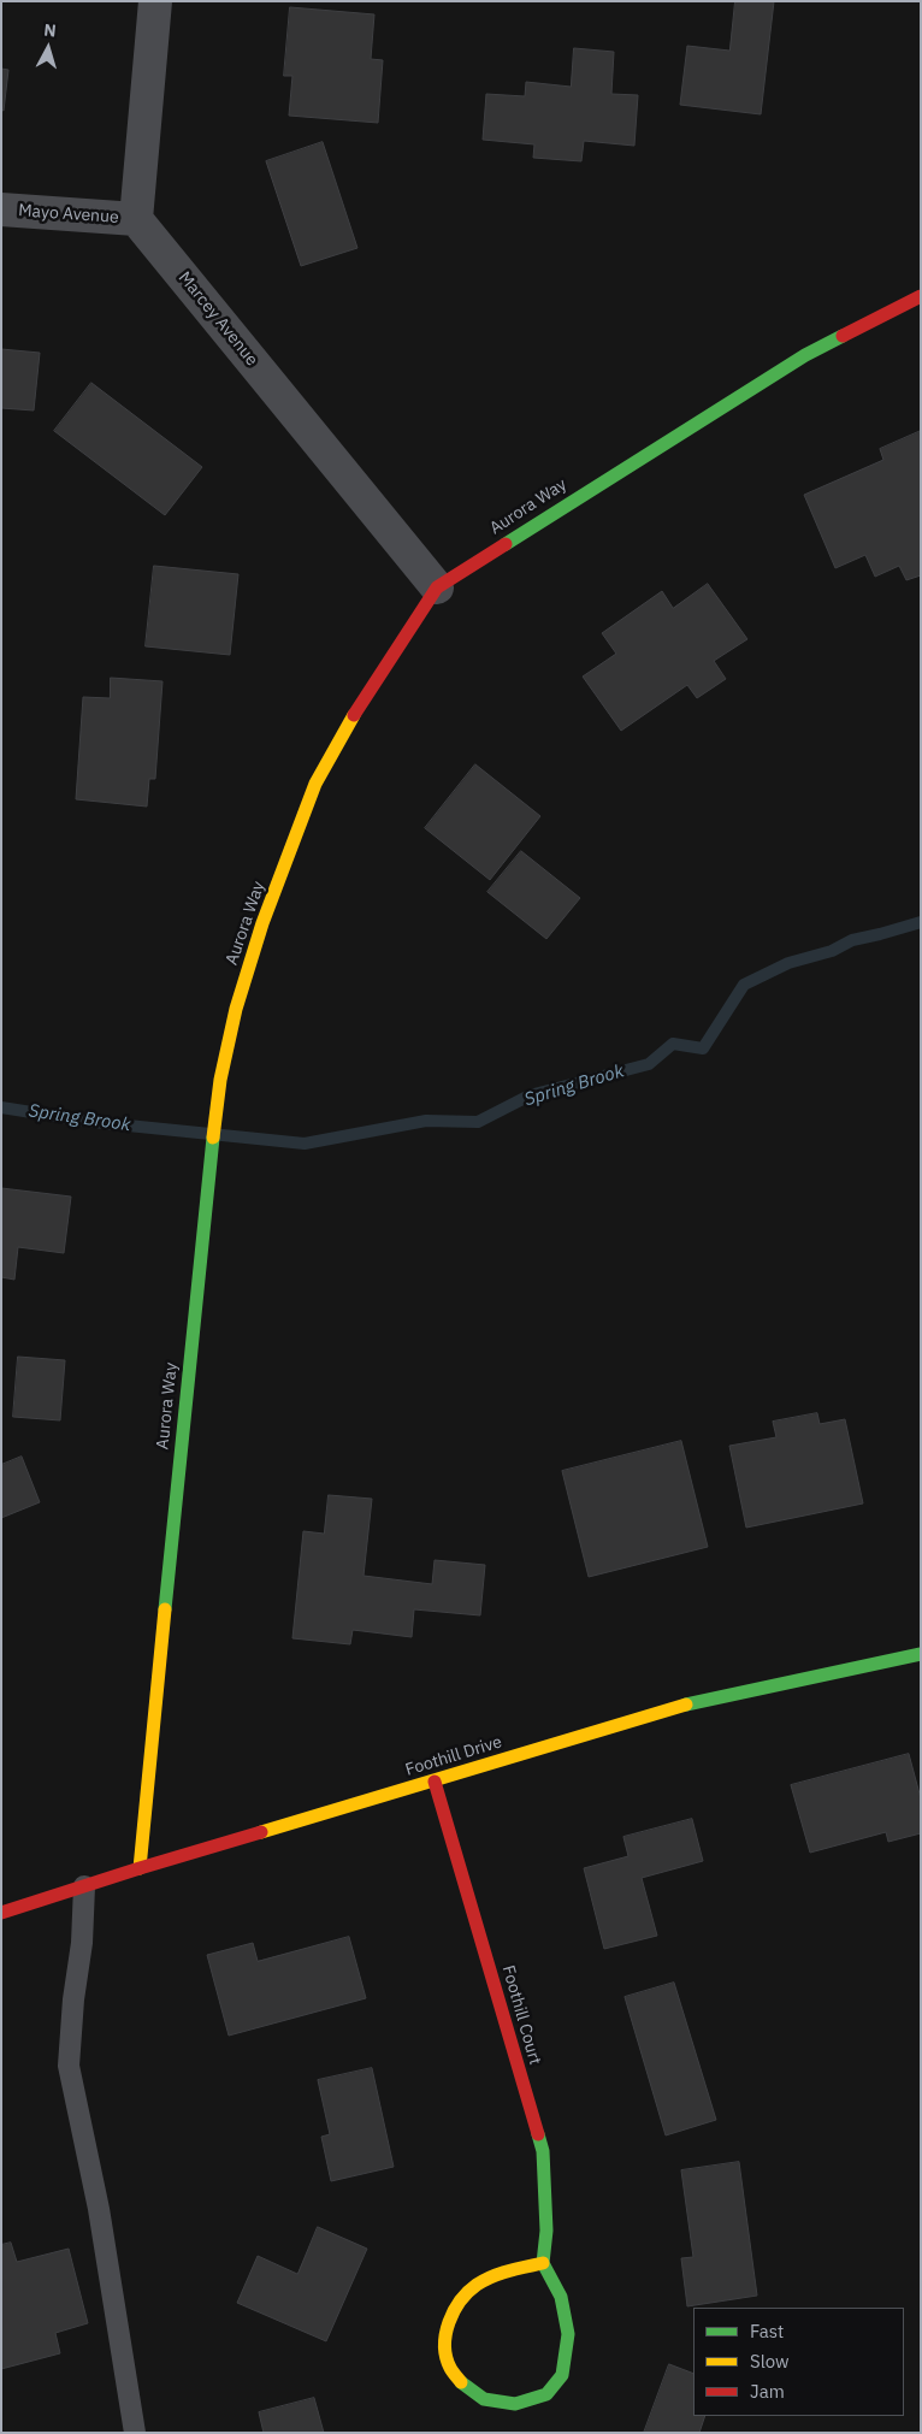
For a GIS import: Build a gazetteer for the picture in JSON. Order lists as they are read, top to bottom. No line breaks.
{"streets":{"street":["Mayo Avenue","Marcey Avenue","Aurora Way","Foothill Drive","Foothill Court"]},"crossings":[["Mayo Avenue","Marcey Avenue"],["Marcey Avenue","Aurora Way"],["Aurora Way","Foothill Drive"],["Foothill Drive","Foothill Court"]],"water":["Spring Brook"],"legend":["Fast","Slow","Jam"],"north":"top"}
